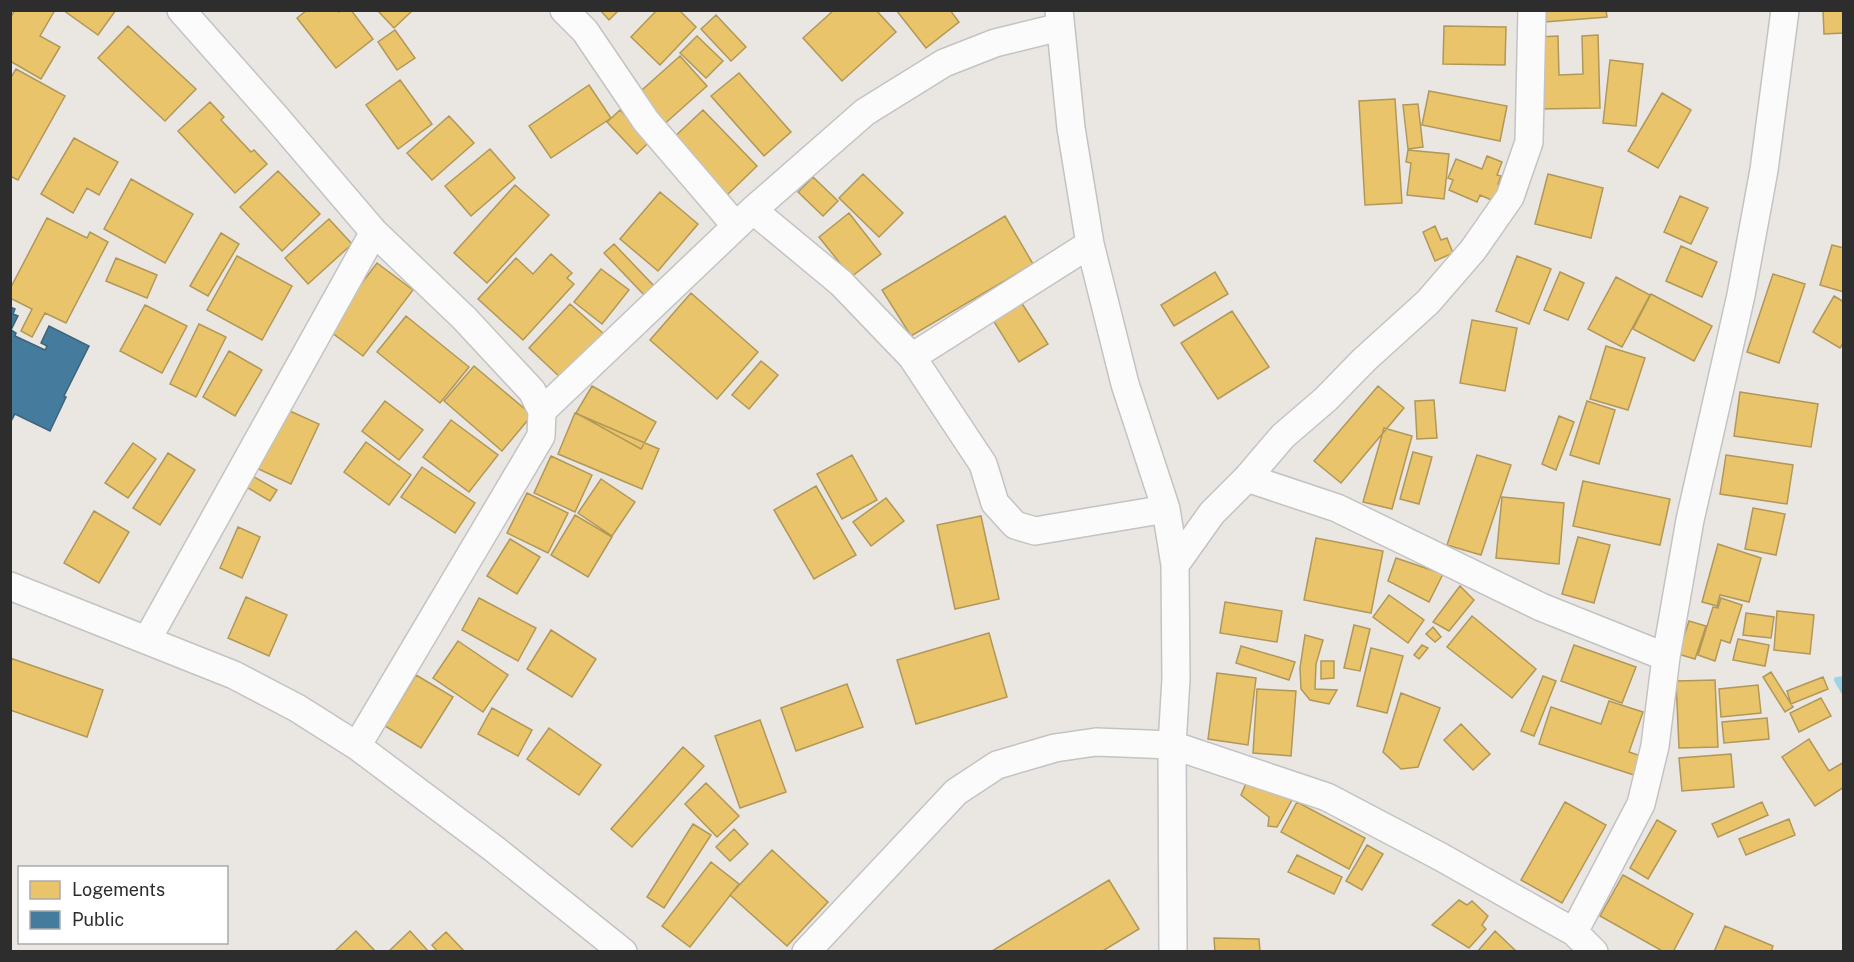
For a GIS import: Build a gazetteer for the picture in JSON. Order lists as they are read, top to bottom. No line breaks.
{"legend":["Logements","Public"]}
